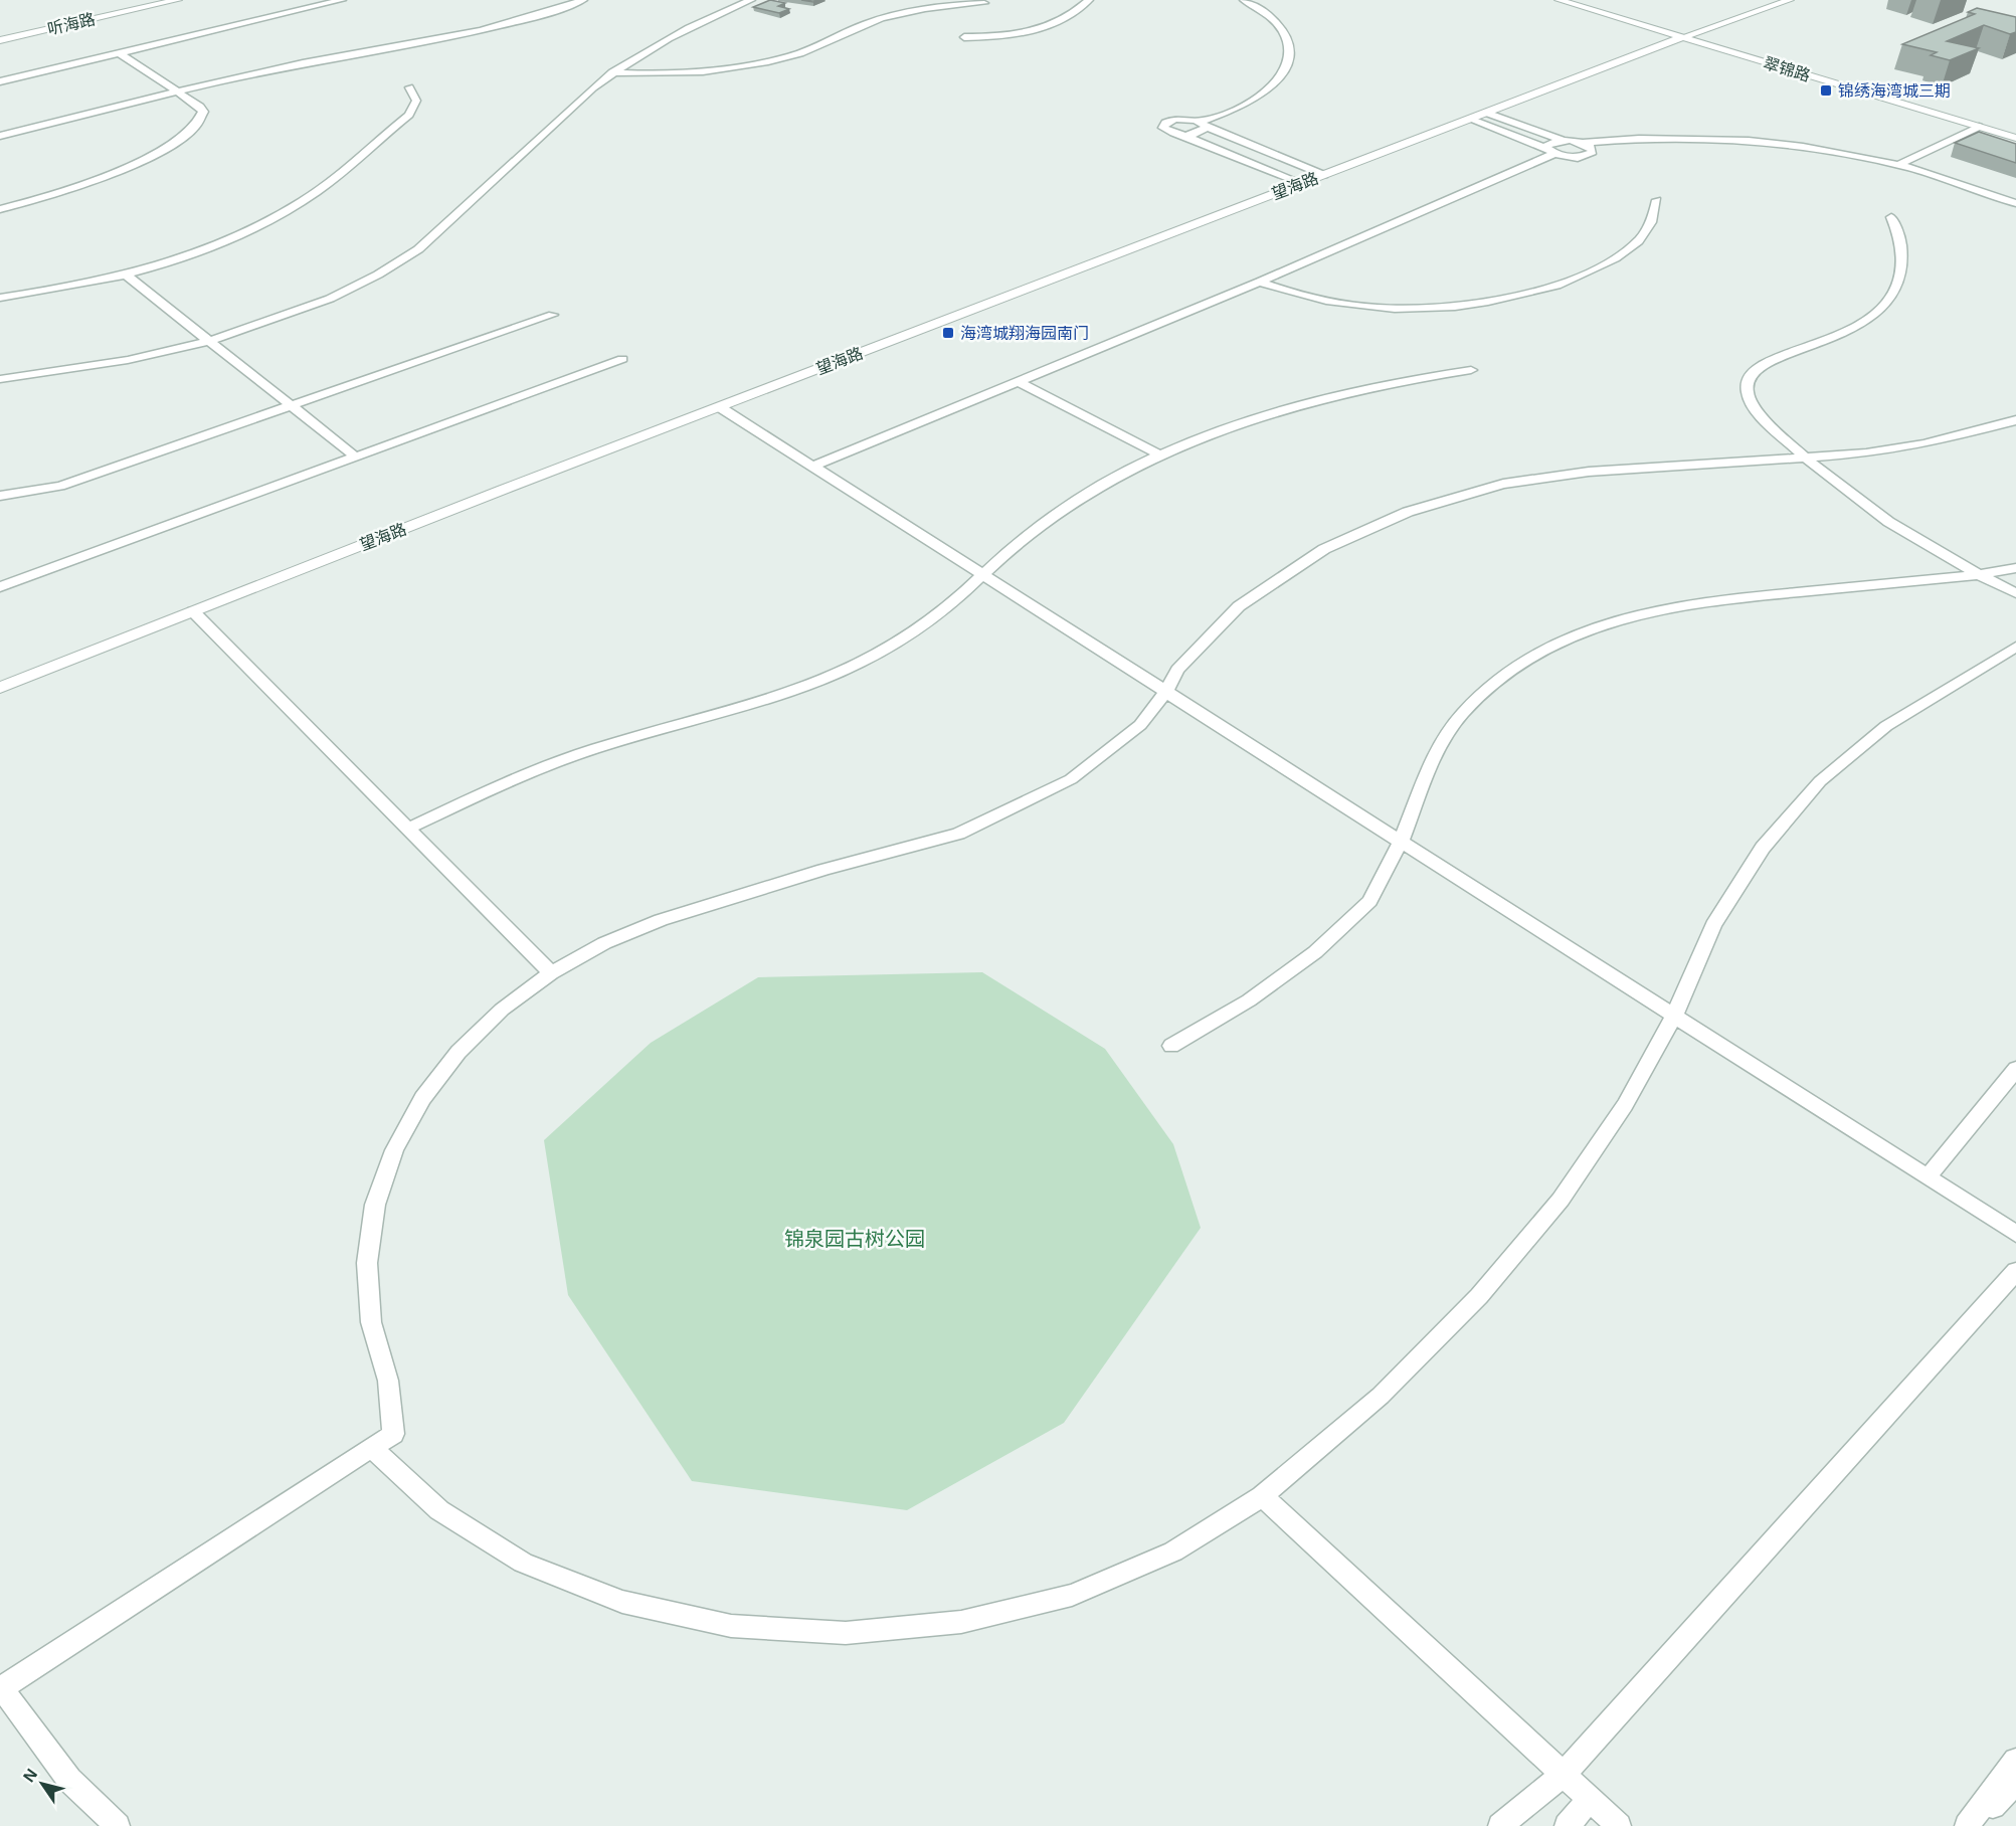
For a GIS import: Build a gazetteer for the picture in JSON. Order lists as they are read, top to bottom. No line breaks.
{"streets":{"street":["听海路","翠锦路","望海路"]},"crossings":[["翠锦路","望海路"]],"parks":["锦泉园古树公园"],"places":{"transit":["锦绣海湾城三期","海湾城翔海园南门"]},"north":"top left"}
